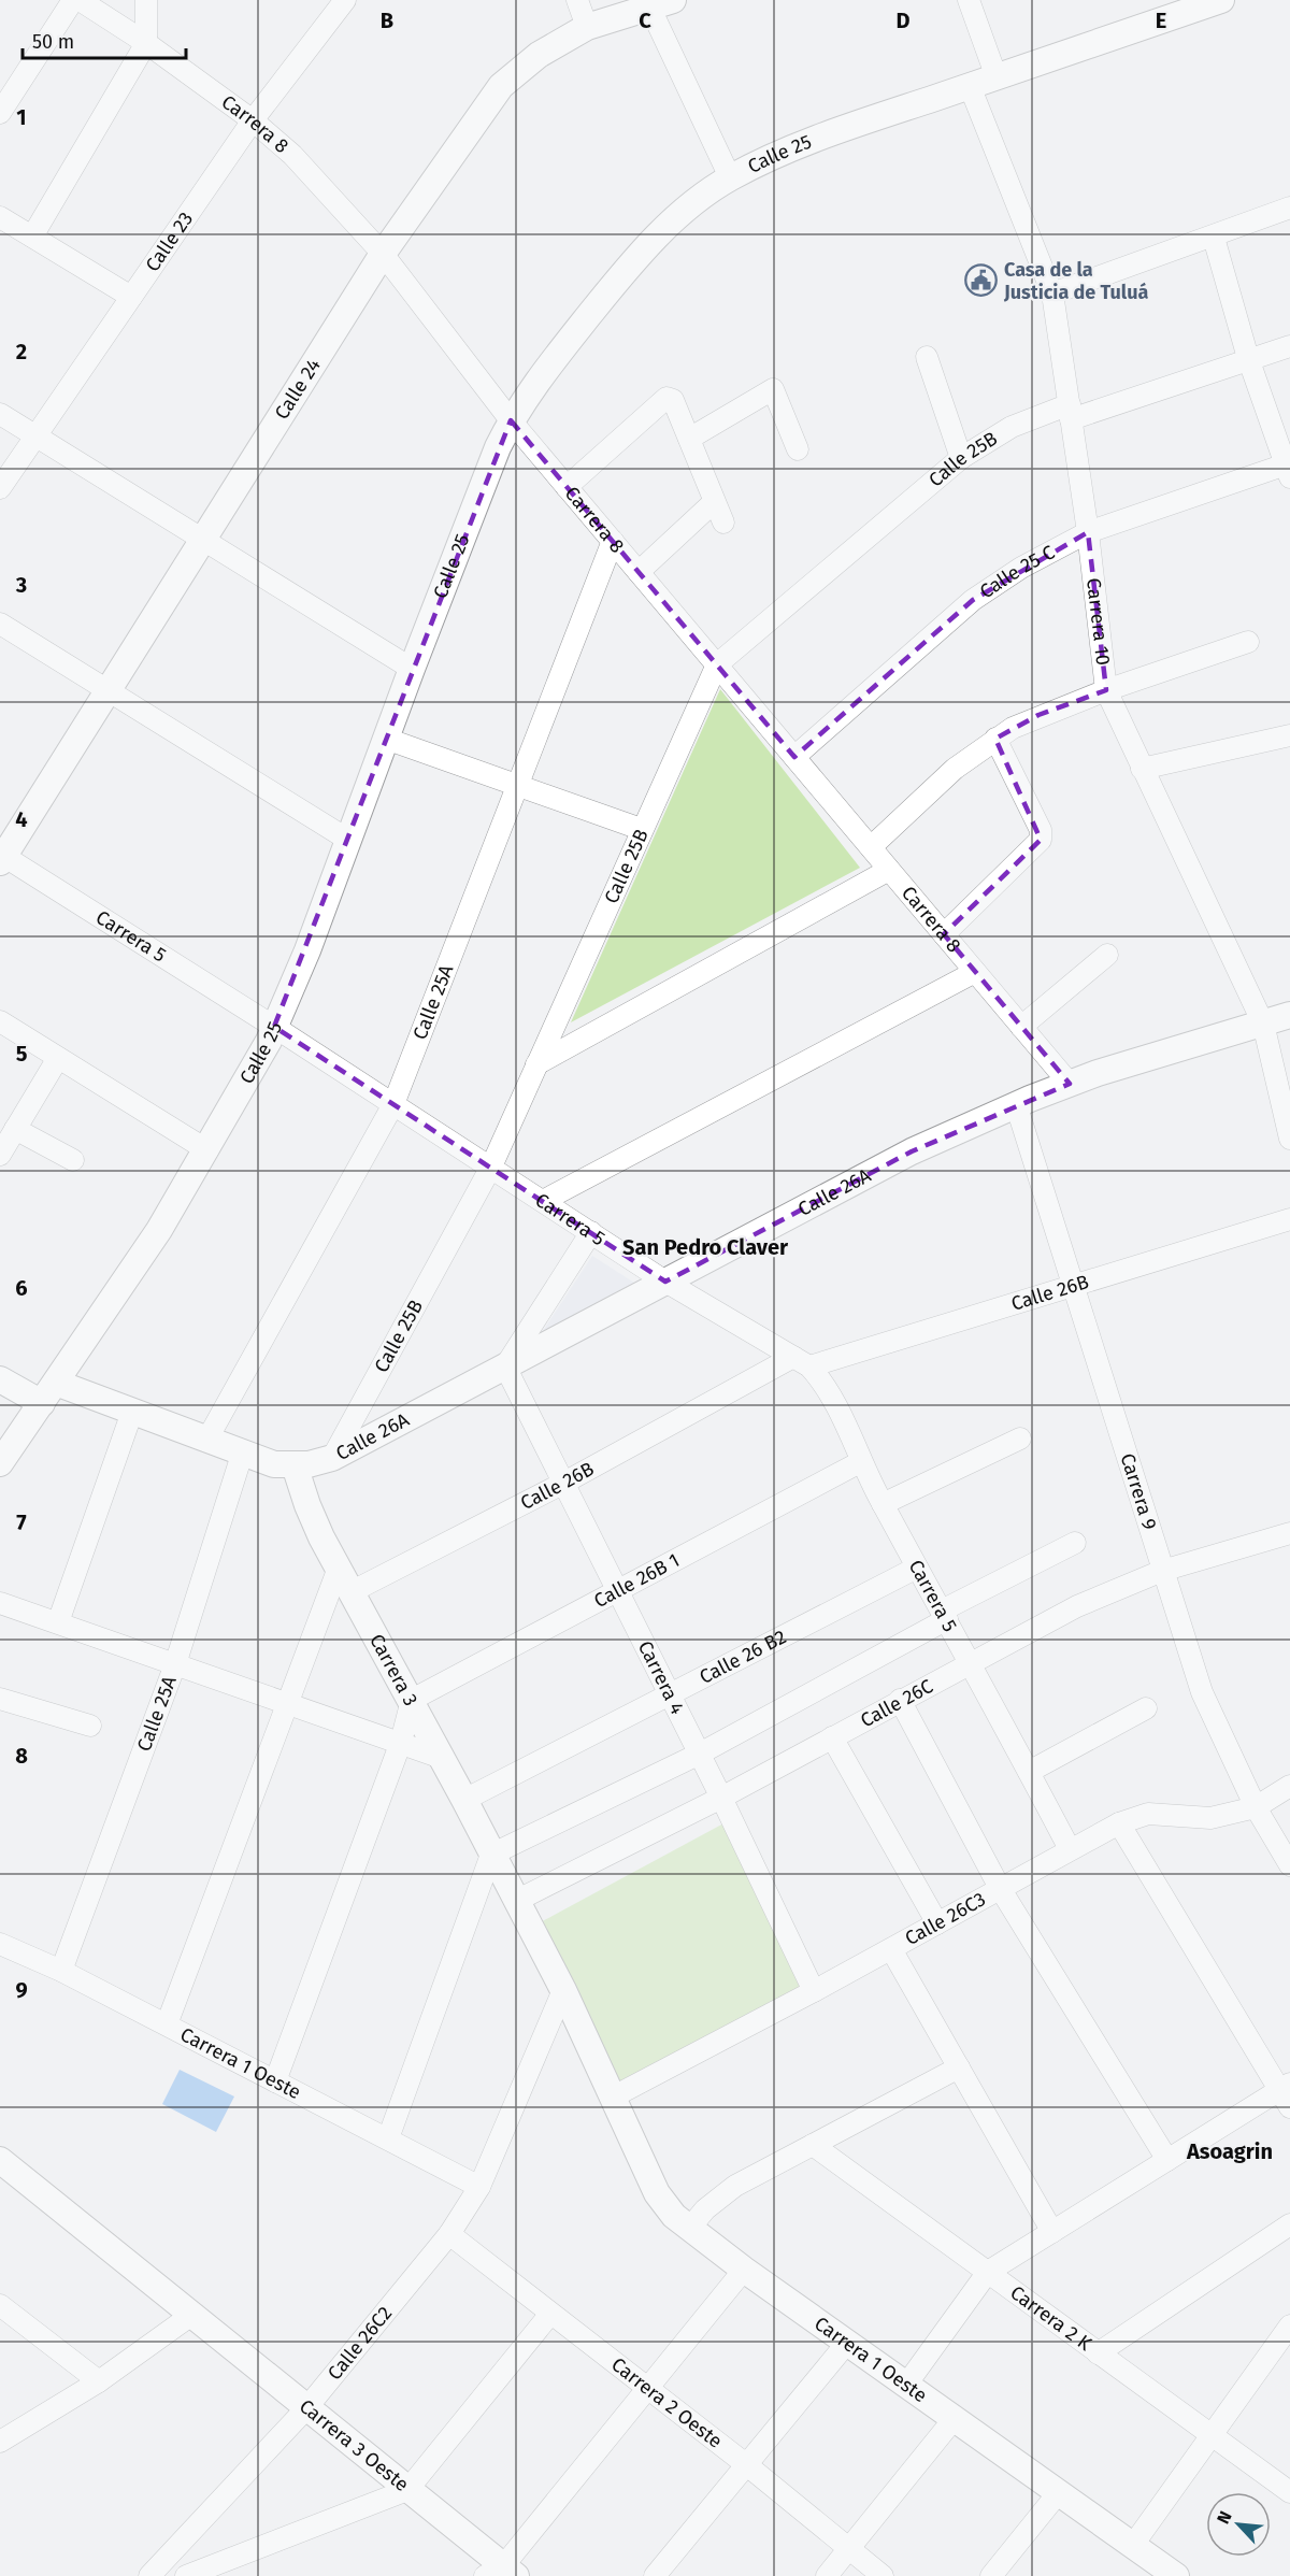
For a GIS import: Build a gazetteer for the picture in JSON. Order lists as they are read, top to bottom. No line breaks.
{"streets":{"street":["Carrera 8","Calle 25","Calle 23","Calle 24","Calle 25B","Calle 25 C","Carrera 10","Carrera 5","Calle 25A","Calle 26A","Calle 26B","Carrera 9","Calle 26B 1","Calle 26 B2","Carrera 3","Carrera 4","Calle 26C","Calle 26C3","Carrera 1 Oeste","Carrera 2 K","Calle 26C2","Carrera 2 Oeste","Carrera 3 Oeste"]},"crossings":[["Carrera 8","Calle 25"],["Carrera 8","Calle 23"],["Carrera 8","Calle 24"],["Carrera 8","Calle 25B"],["Carrera 8","Calle 25 C"],["Carrera 8","Calle 25A"],["Carrera 8","Calle 26A"],["Calle 25","Carrera 10"],["Calle 25","Carrera 5"],["Calle 24","Carrera 5"],["Calle 25B","Carrera 10"],["Calle 25B","Carrera 5"],["Calle 25B","Calle 26A"],["Calle 25 C","Carrera 10"],["Carrera 10","Calle 26A"],["Carrera 5","Calle 25A"],["Carrera 5","Calle 26A"],["Carrera 5","Calle 26B"],["Carrera 5","Calle 26B 1"],["Carrera 5","Calle 26 B2"],["Carrera 5","Calle 26C"],["Carrera 5","Calle 26C3"],["Calle 25A","Carrera 1 Oeste"],["Calle 26A","Carrera 9"],["Calle 26A","Carrera 3"],["Calle 26A","Carrera 4"],["Calle 26B","Carrera 9"],["Calle 26B","Carrera 3"],["Calle 26B","Carrera 4"],["Carrera 9","Calle 26C"],["Carrera 9","Calle 26C3"],["Calle 26B 1","Carrera 3"],["Calle 26B 1","Carrera 4"],["Calle 26 B2","Carrera 3"],["Calle 26 B2","Carrera 4"],["Carrera 3","Calle 26C"],["Carrera 3","Calle 26C3"],["Carrera 3","Carrera 1 Oeste"],["Carrera 3","Calle 26C2"],["Carrera 4","Calle 26C"],["Carrera 4","Calle 26C3"],["Calle 26C3","Carrera 1 Oeste"],["Carrera 1 Oeste","Calle 26C2"],["Calle 26C2","Carrera 2 Oeste"],["Calle 26C2","Carrera 3 Oeste"]],"districts":["San Pedro Claver","Asoagrin"],"places":{"public building":["Casa de la Justicia de Tuluá"]},"scale_bar":"50 m","north":"top left","grid":{"columns":["B","C","D","E"],"rows":["1","2","3","4","5","6","7","8","9"]}}
